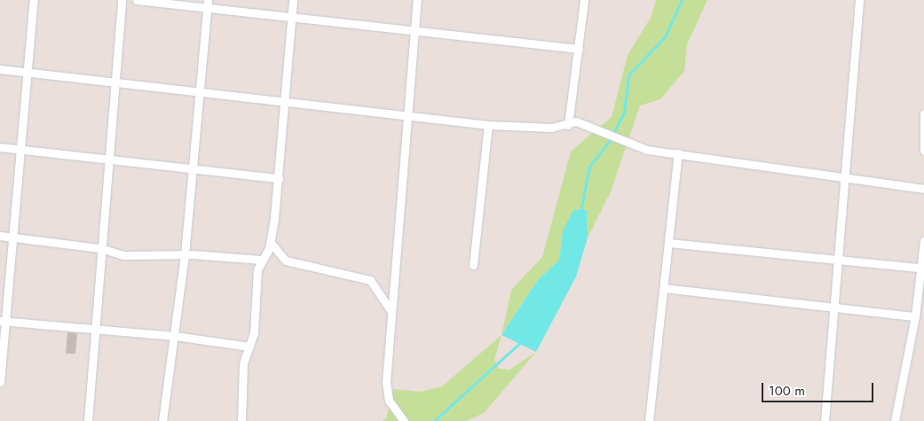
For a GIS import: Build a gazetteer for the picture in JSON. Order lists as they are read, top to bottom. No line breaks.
{"scale_bar":"100 m"}
